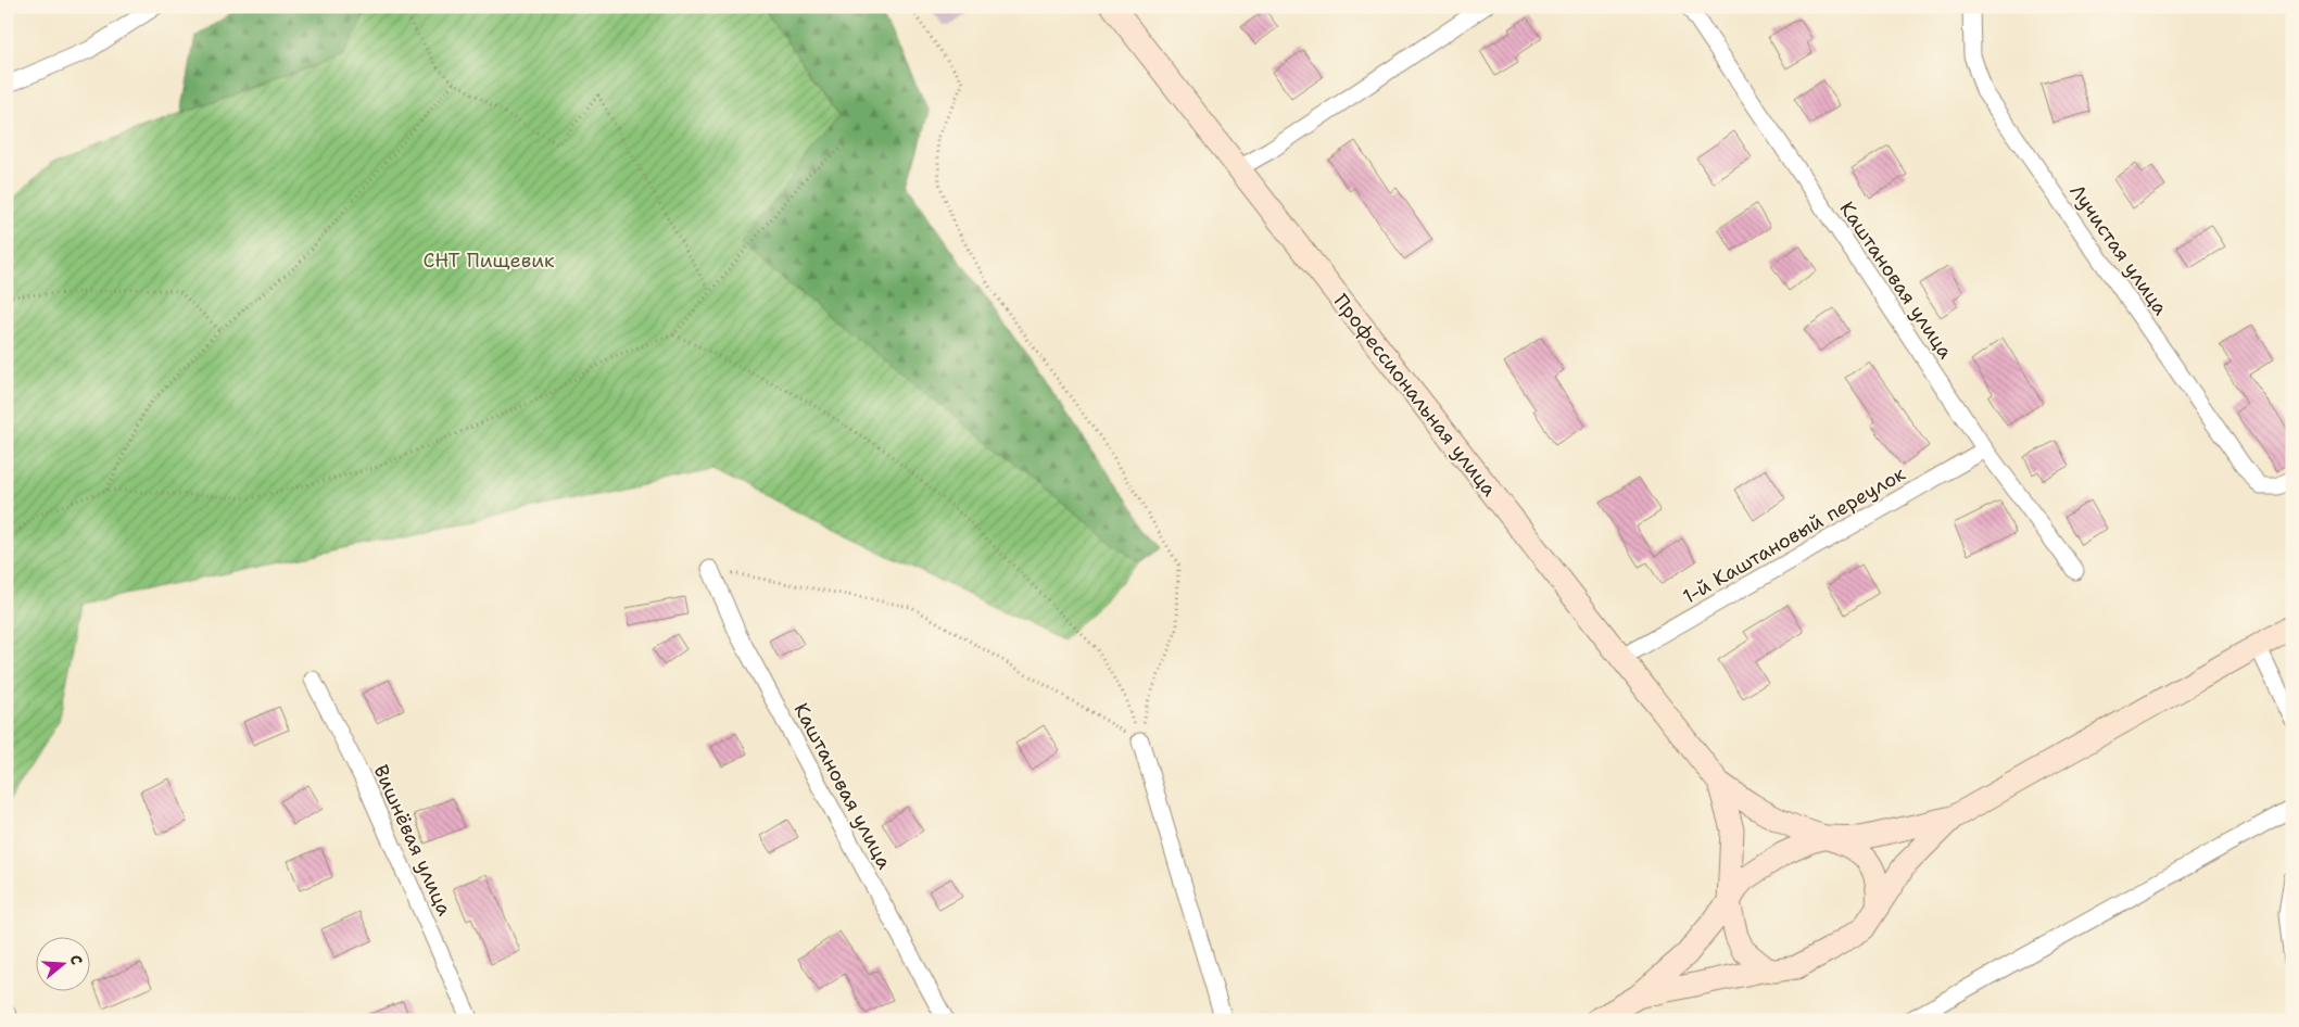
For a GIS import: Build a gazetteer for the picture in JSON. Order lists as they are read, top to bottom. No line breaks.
{"streets":{"main road":["Профессиональная улица"],"street":["Лучистая улица","Каштановая улица","1-й Каштановый переулок","Вишнёвая улица"]},"crossings":[["Каштановая улица","1-й Каштановый переулок"],["Профессиональная улица","1-й Каштановый переулок"]],"parks":["СНТ Пищевик"],"north":"right"}
